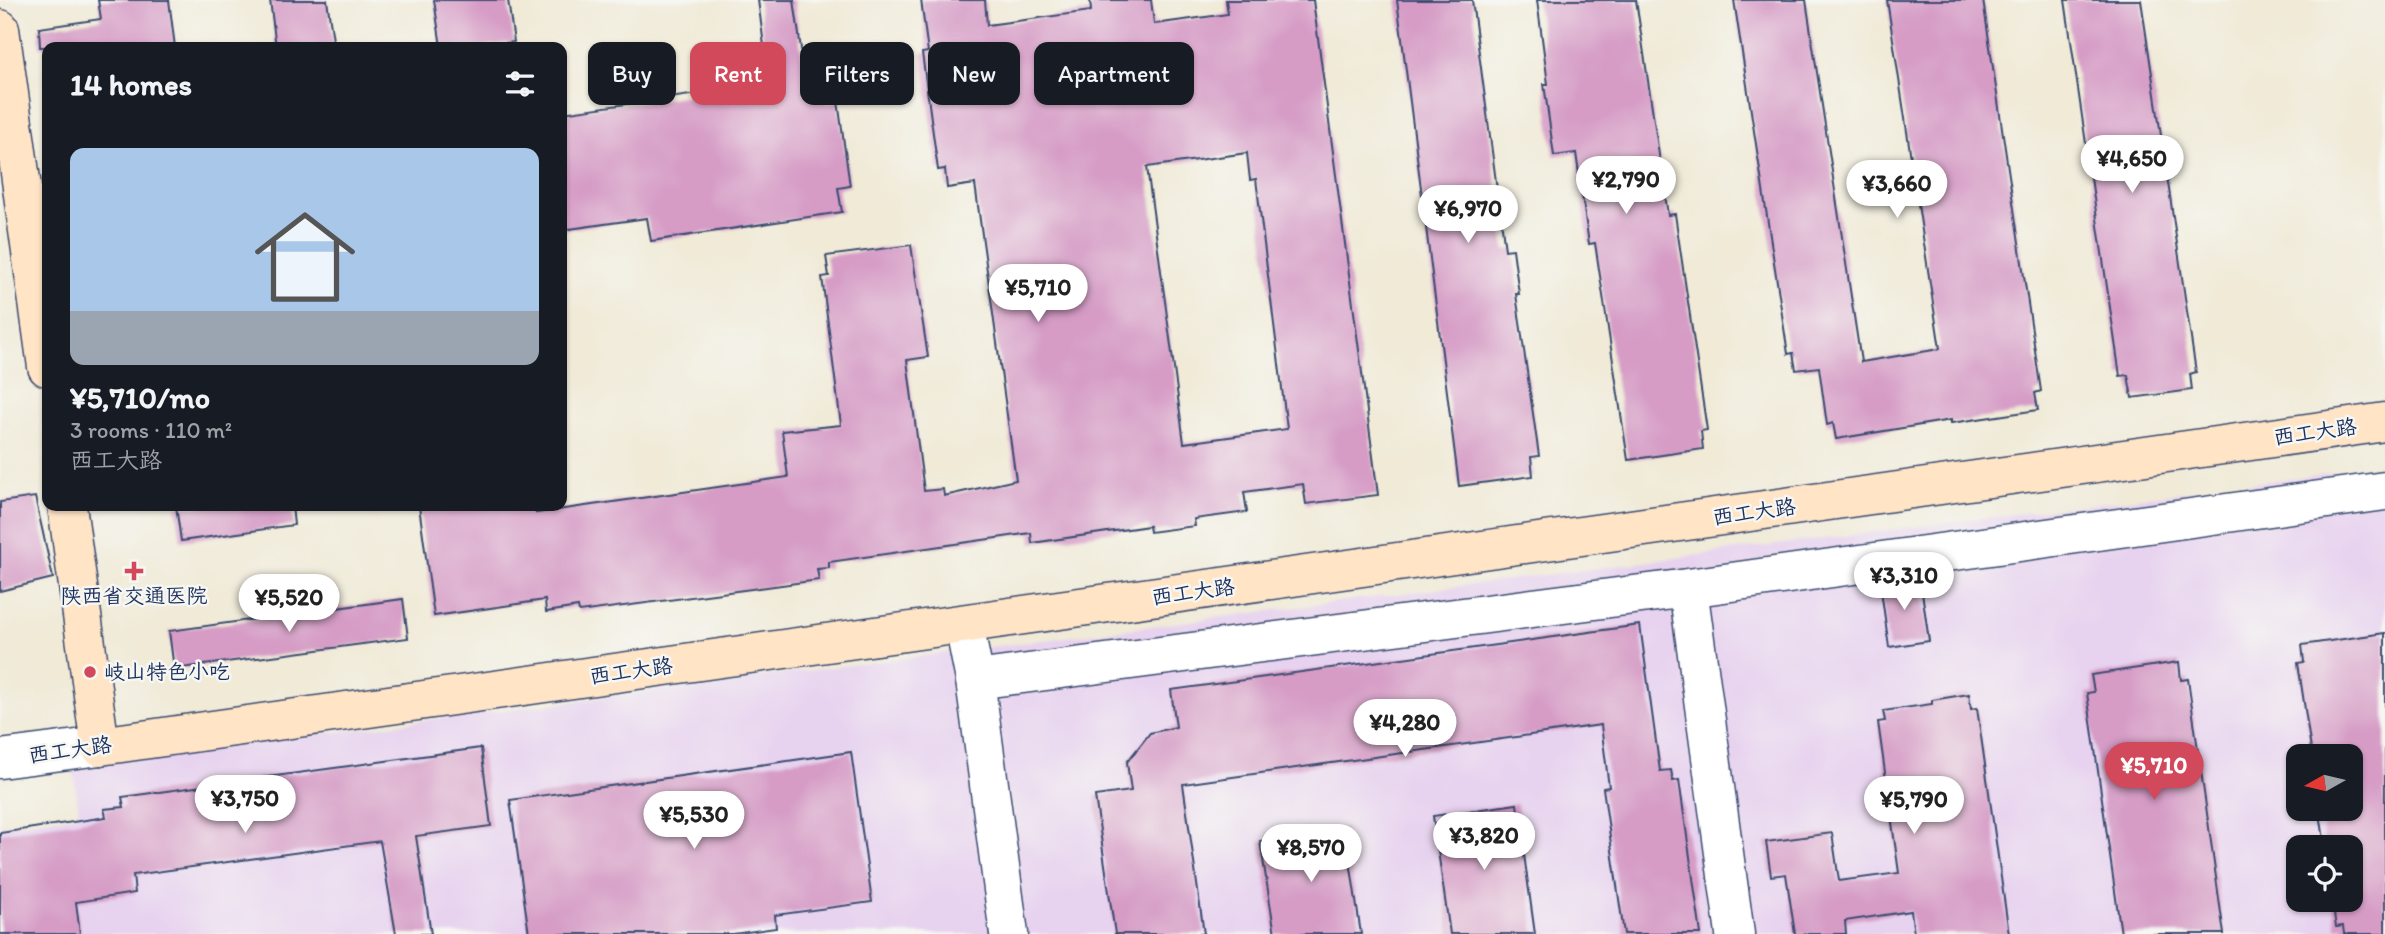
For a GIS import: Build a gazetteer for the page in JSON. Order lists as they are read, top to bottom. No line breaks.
{"streets":{"street":["西工大路"]},"places":{"health":["陕西省交通医院"],"other":["岐山特色小吃"]},"north":"left","page":{"chip":["Buy","Rent","Filters","New","Apartment"],"heading":"14 homes","list":[{"name":"¥5,710/mo","note":"3 rooms · 110 m² · 西工大路"}],"price":["¥4,650","¥2,790","¥3,660","¥6,970","¥5,710","¥3,310","¥5,520","¥4,280","¥5,710","¥3,750","¥5,790","¥5,530","¥3,820","¥8,570"]}}
